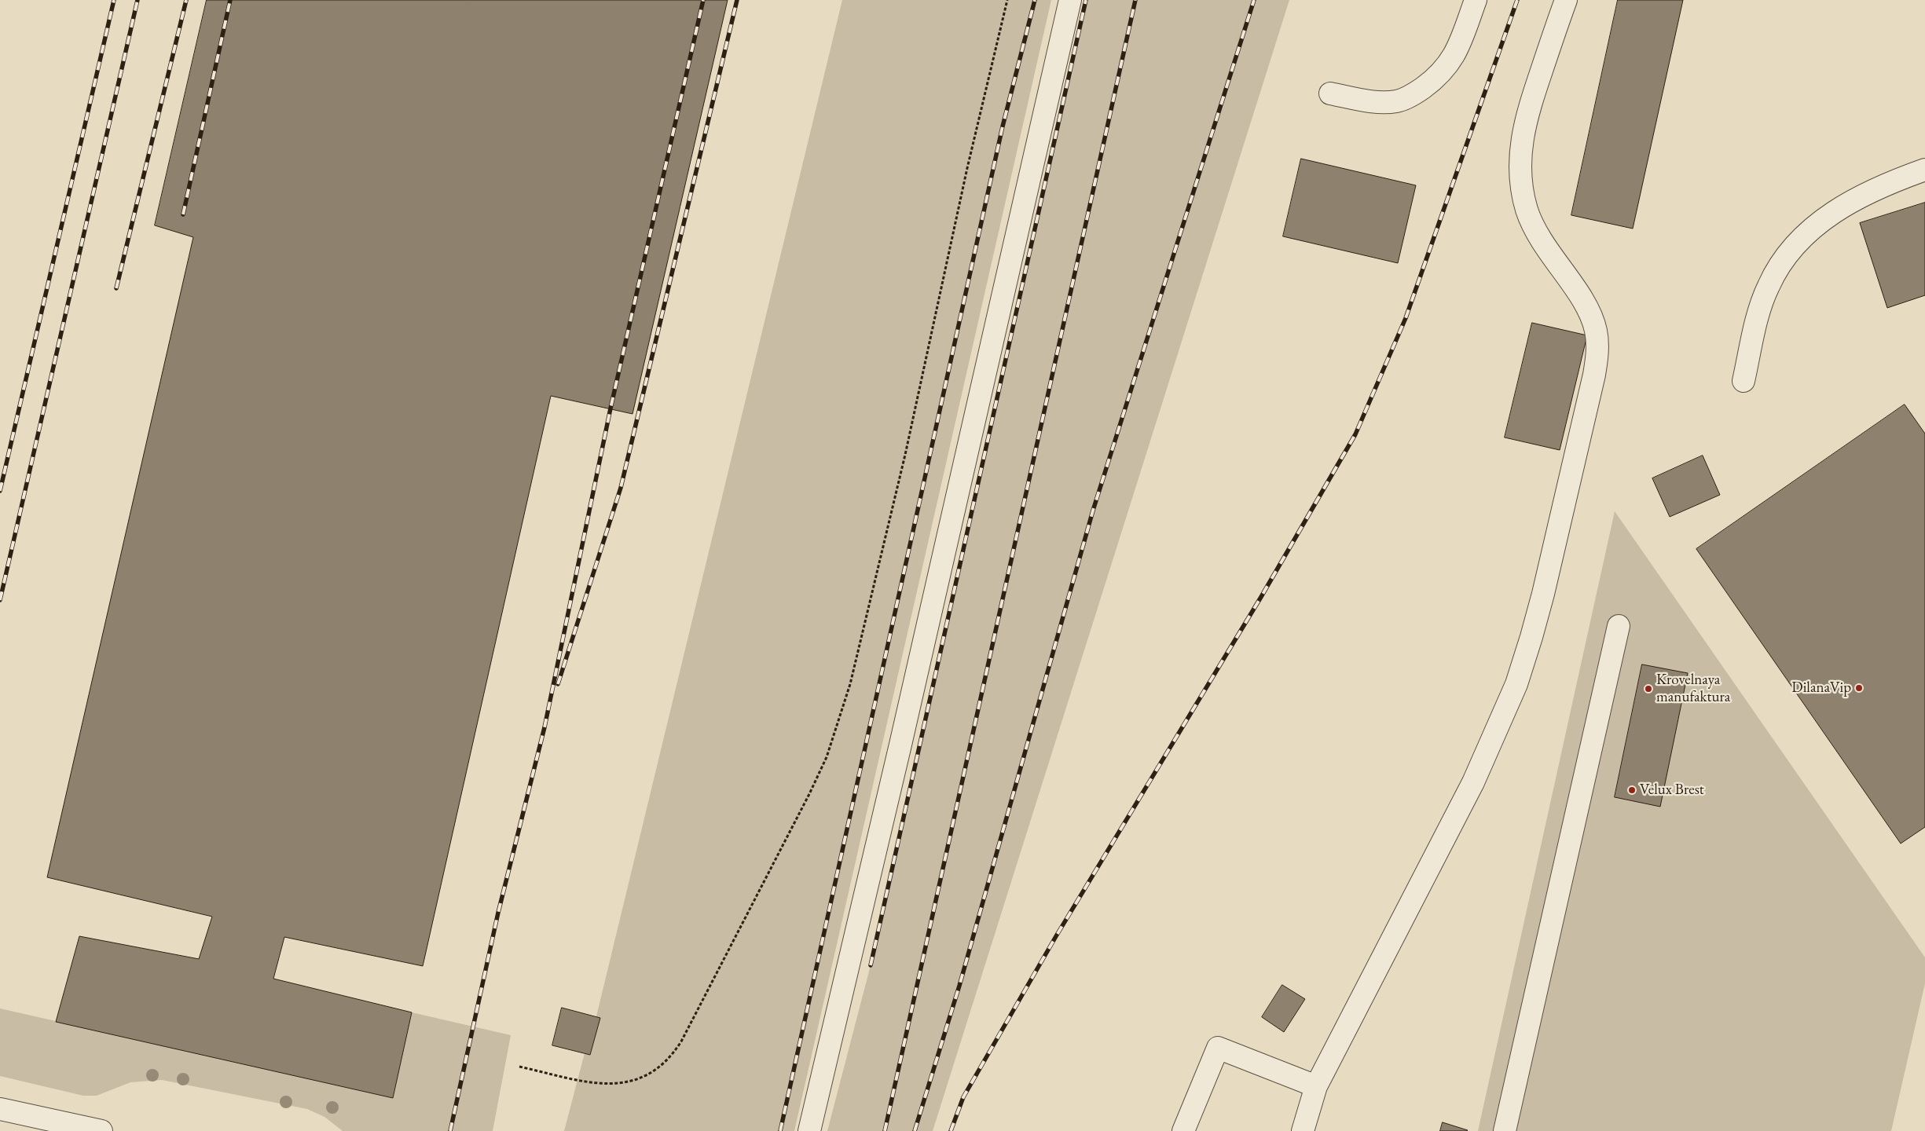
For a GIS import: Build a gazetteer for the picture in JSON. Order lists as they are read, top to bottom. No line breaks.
{"places":["DilanaVip","Krovelnaya manufaktura","Velux Brest"]}
